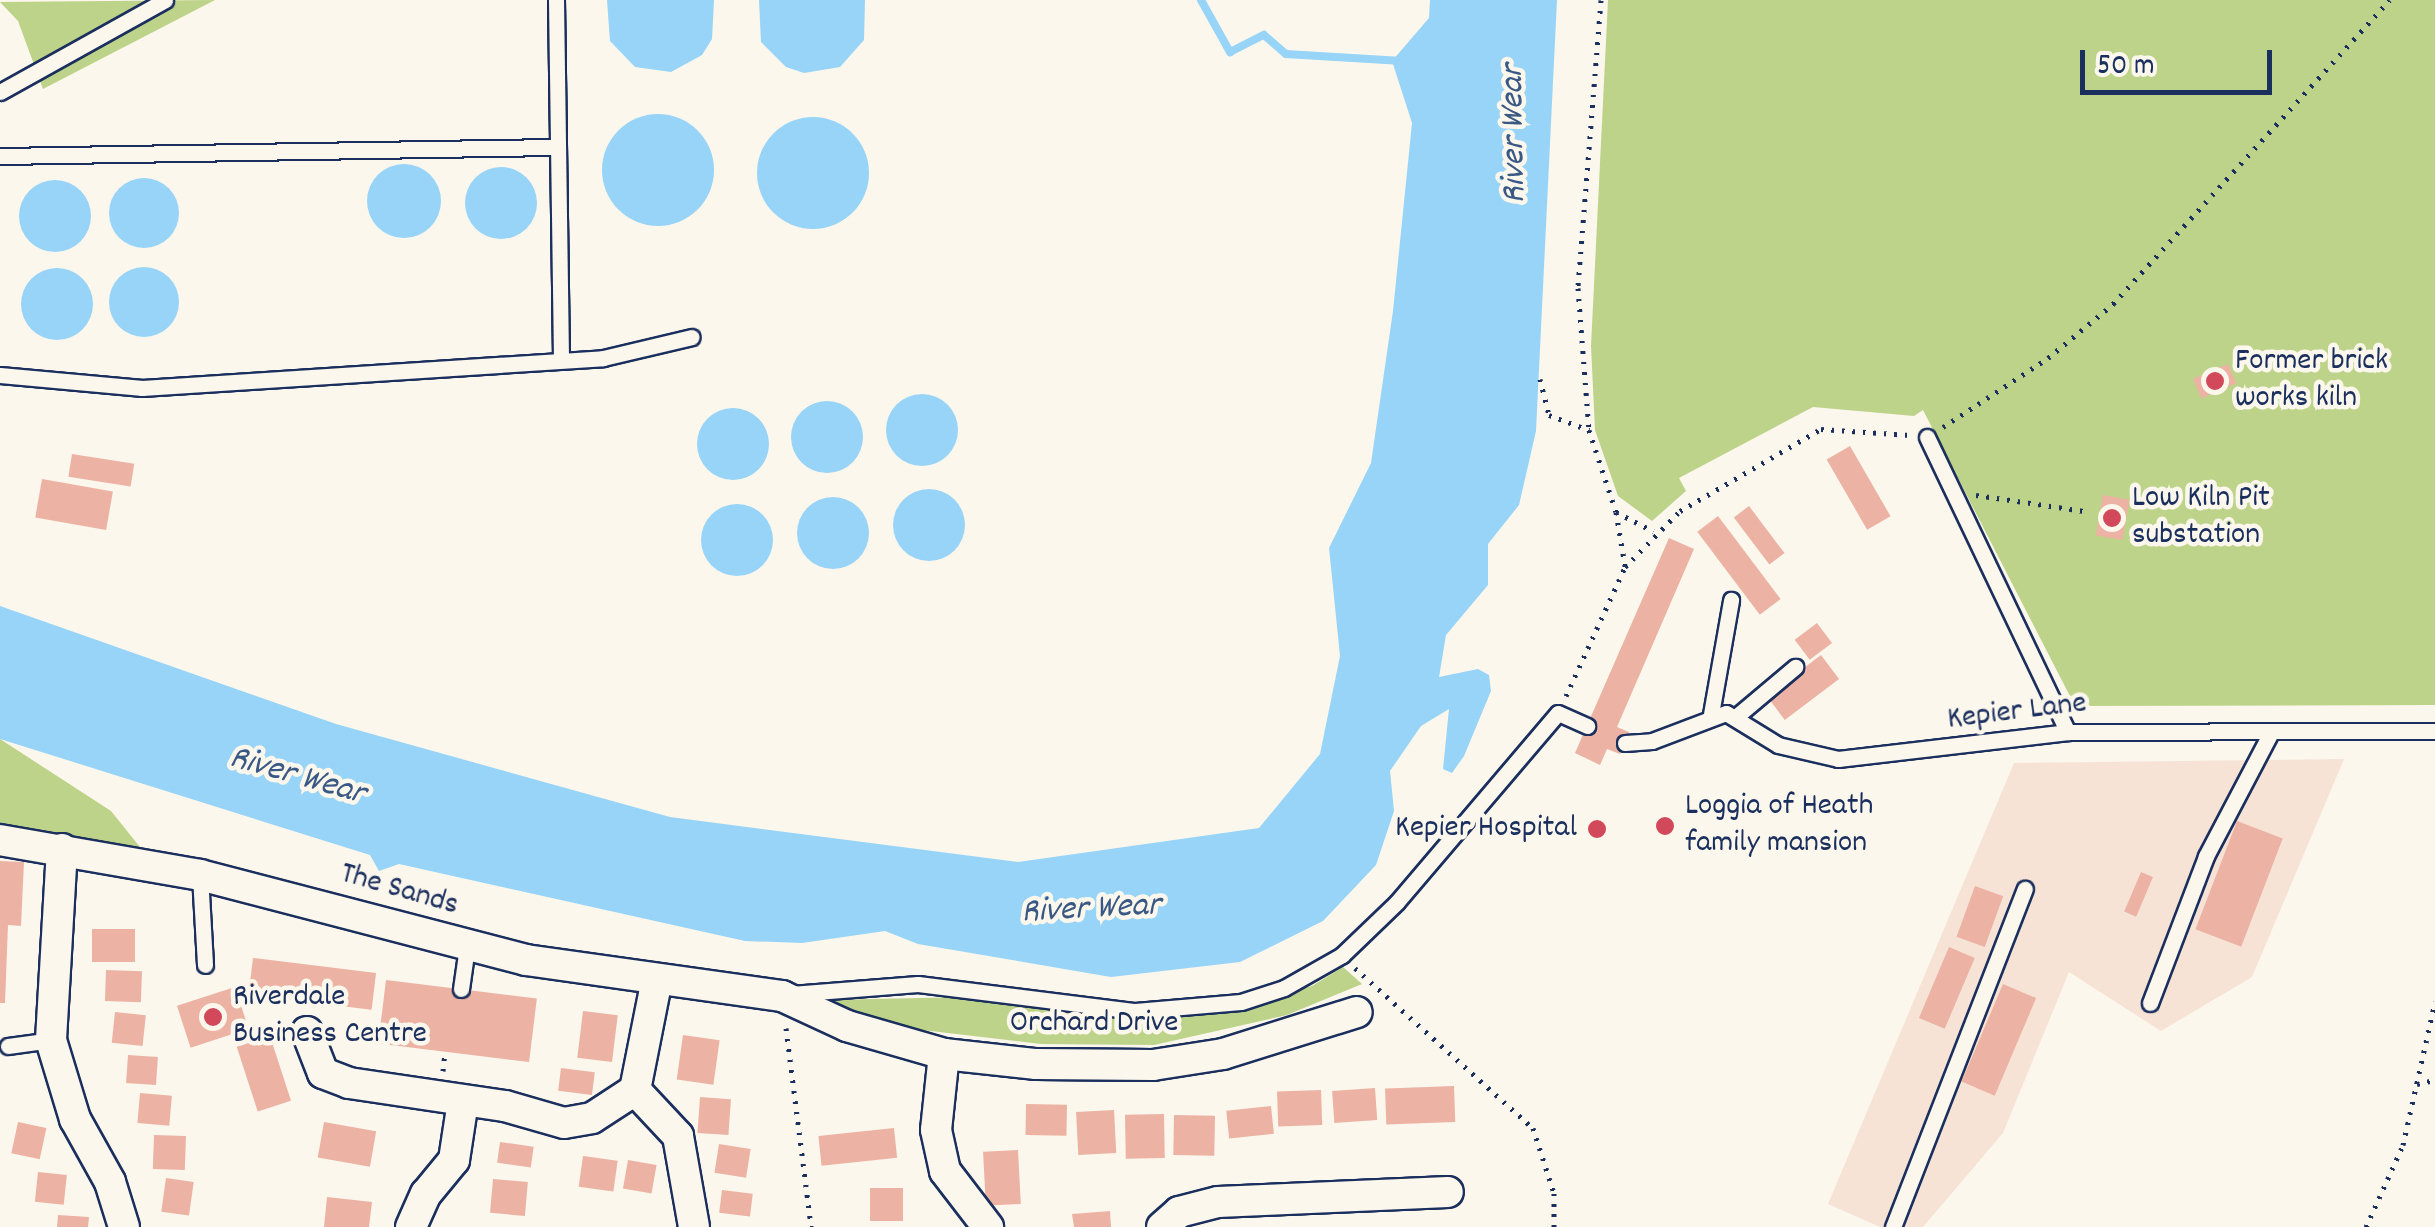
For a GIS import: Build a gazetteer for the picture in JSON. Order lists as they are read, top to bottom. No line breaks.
{"streets":{"street":["The Sands","Orchard Drive"],"lane":["Kepier Lane"]},"crossings":[["The Sands","Orchard Drive"]],"water":["River Wear"],"places":["Former brick works kiln","Low Kiln Pit substation","Loggia of Heath family mansion","Kepier Hospital","Riverdale Business Centre"],"scale_bar":"50 m"}
